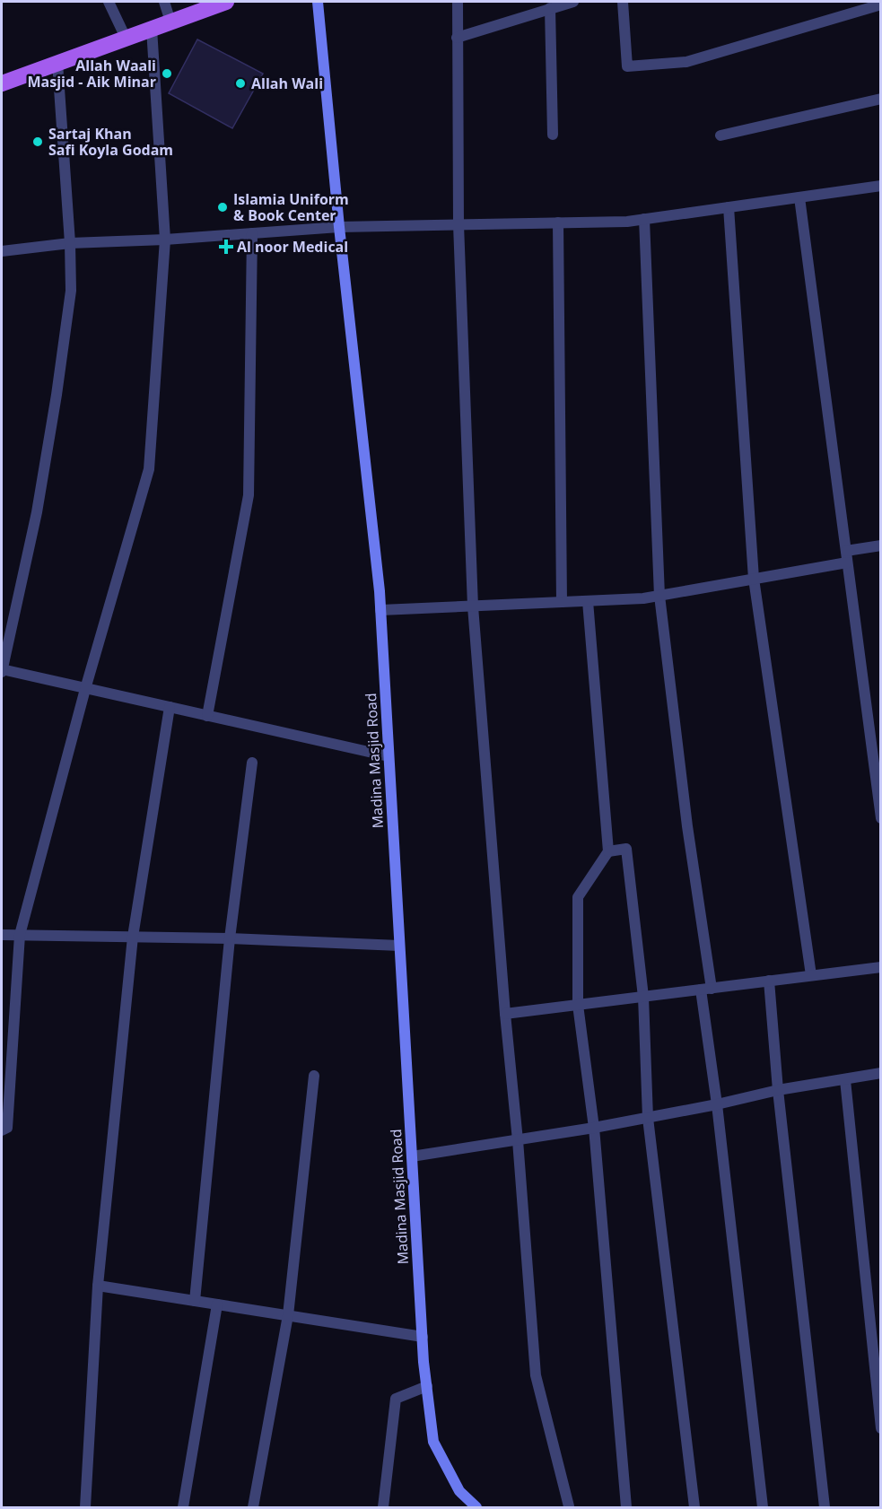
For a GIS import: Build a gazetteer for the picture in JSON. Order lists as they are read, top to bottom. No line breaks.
{"streets":{"street":["Madina Masjid Road"]},"places":{"other":["Allah Waali Masjid - Aik Minar","Allah Wali","Sartaj Khan Safi Koyla Godam","Islamia Uniform & Book Center"],"health":["Al noor Medical"]}}
